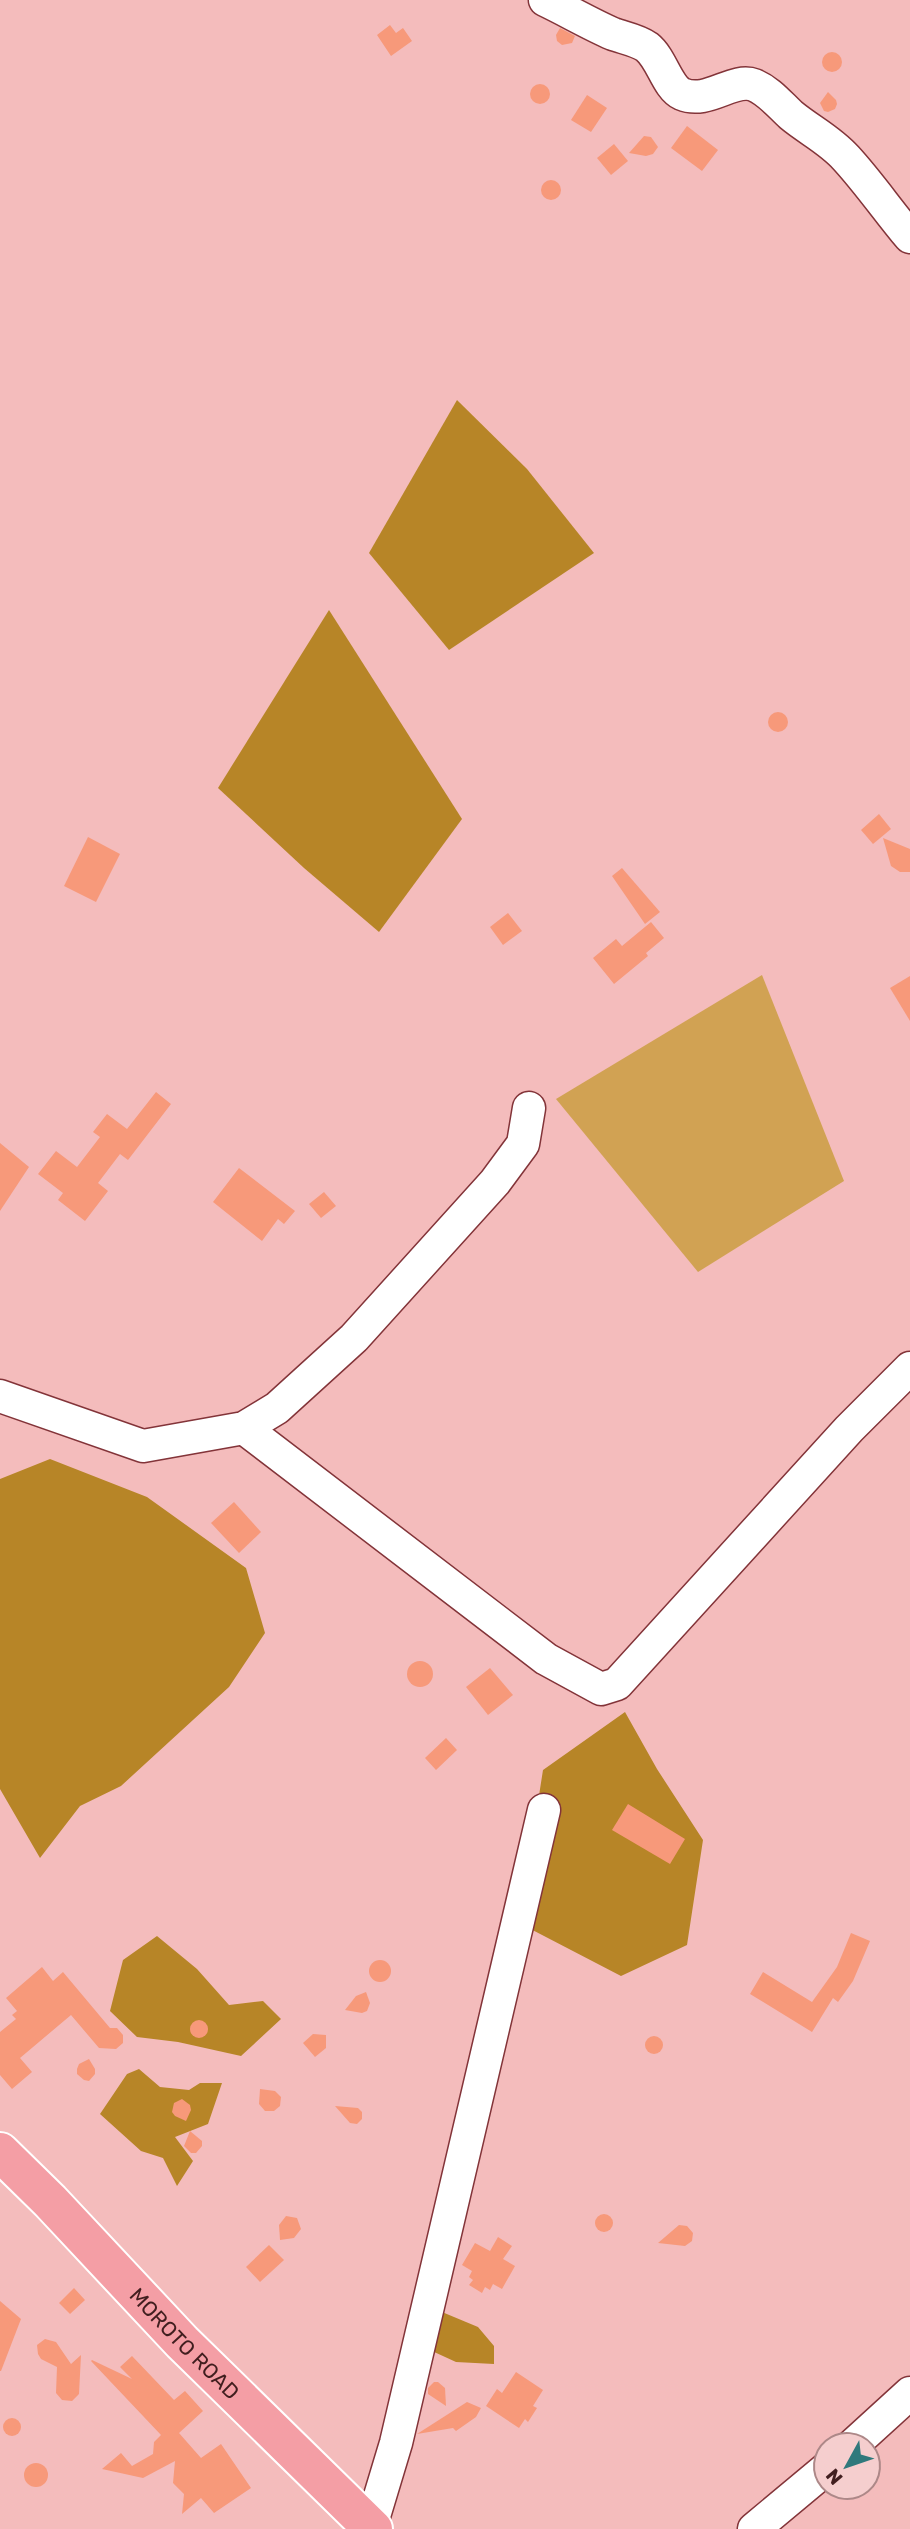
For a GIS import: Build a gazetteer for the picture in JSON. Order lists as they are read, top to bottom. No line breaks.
{"streets":{"main road":["MOROTO ROAD"]},"north":"bottom left"}
